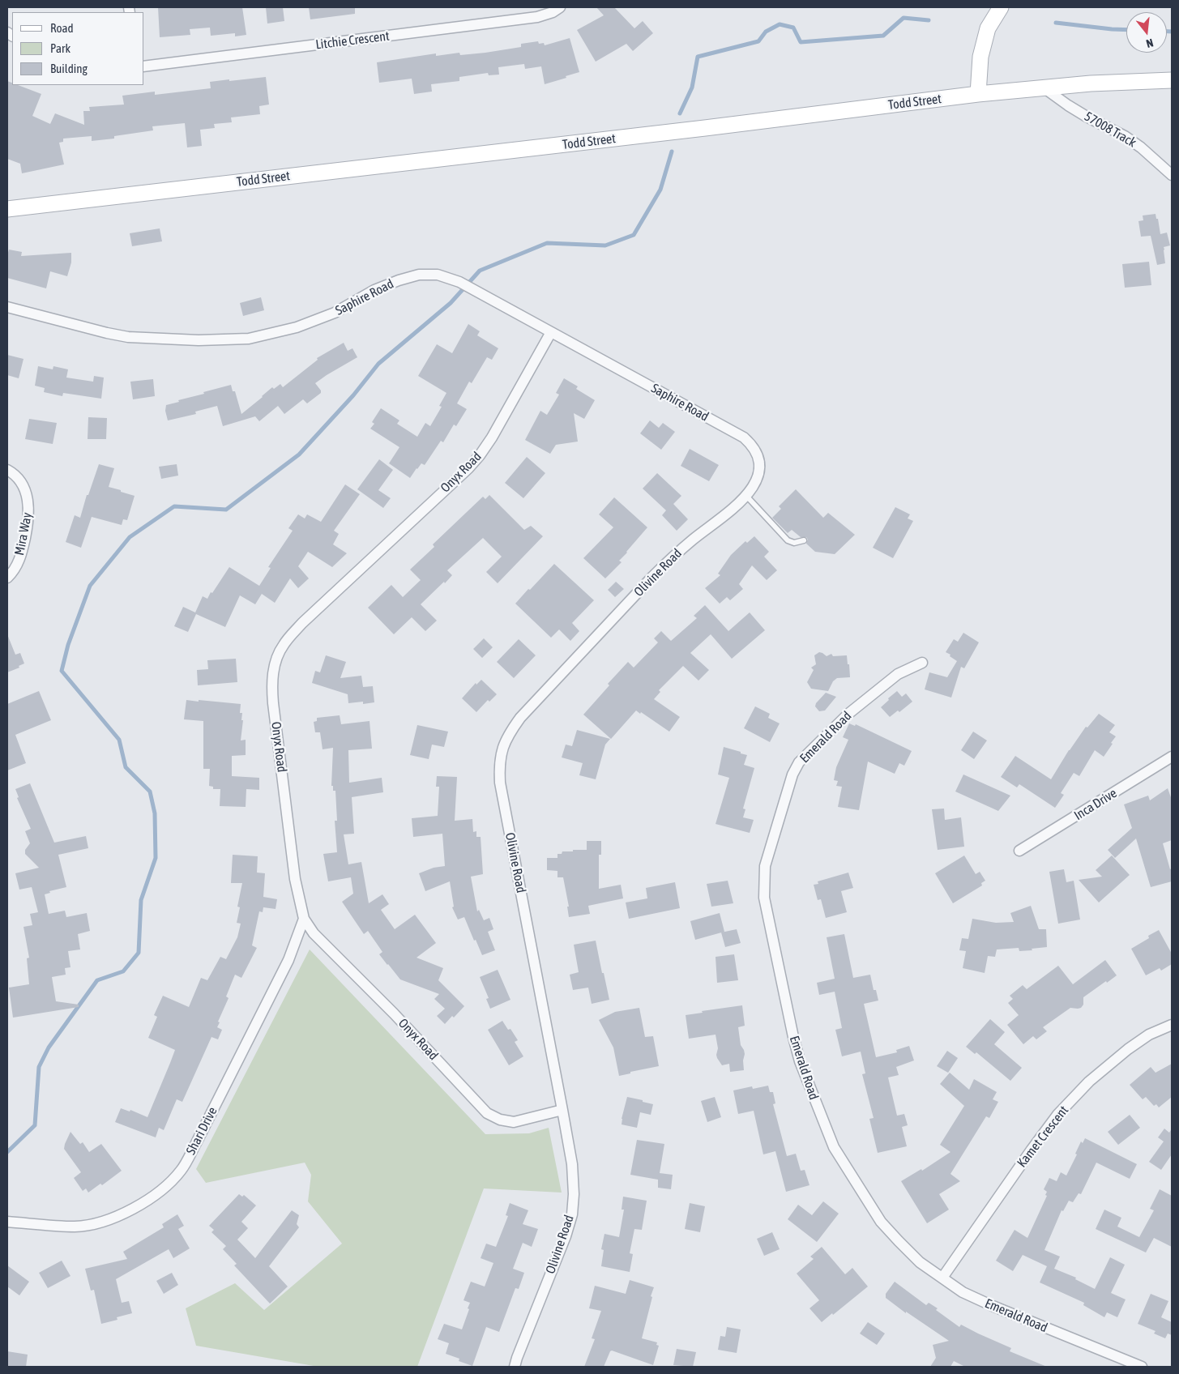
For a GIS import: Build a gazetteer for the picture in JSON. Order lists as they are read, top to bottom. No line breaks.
{"streets":{"street":["Litchie Crescent","Todd Street","57008 Track","Saphire Road","Onyx Road","Mira Way","Olivine Road","Emerald Road","Inca Drive","Shari Drive","Kamet Crescent"]},"crossings":[["Todd Street","57008 Track"],["Saphire Road","Onyx Road"],["Saphire Road","Olivine Road"],["Onyx Road","Olivine Road"],["Onyx Road","Shari Drive"],["Emerald Road","Kamet Crescent"]],"legend":["Road","Park","Building"],"north":"bottom"}
